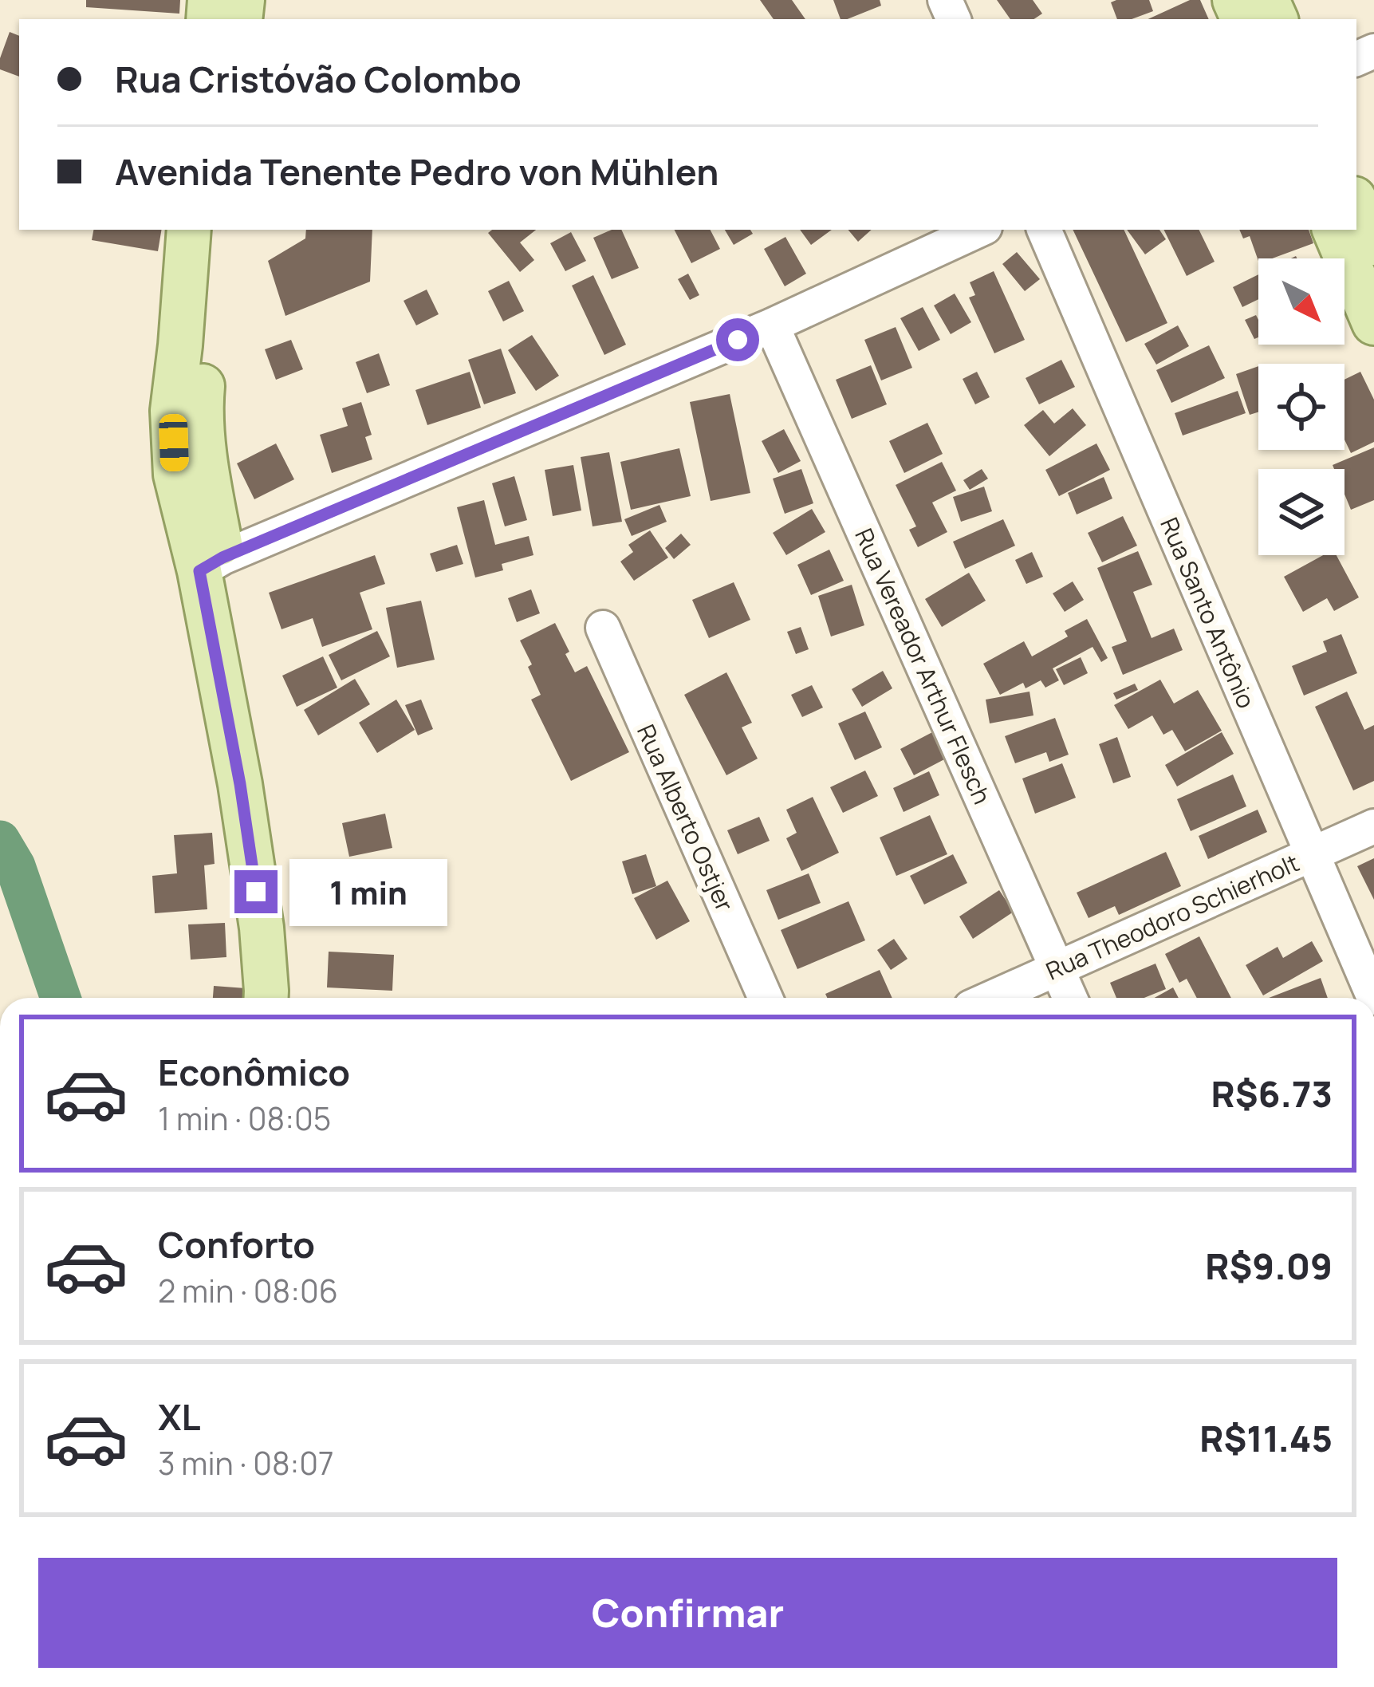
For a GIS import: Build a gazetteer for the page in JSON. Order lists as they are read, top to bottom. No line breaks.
{"streets":{"street":["Rua Santo Antônio","Rua Vereador Arthur Flesch","Rua Alberto Ostjer","Rua Theodoro Schierholt"]},"crossings":[["Rua Santo Antônio","Rua Theodoro Schierholt"],["Rua Vereador Arthur Flesch","Rua Theodoro Schierholt"]],"north":"bottom right","page":{"banner":["Rua Cristóvão Colombo","Avenida Tenente Pedro von Mühlen"],"bubble":"1 min","list":[{"name":"Econômico","note":"1 min · 08:05","value":"R$6.73"},{"name":"Conforto","note":"2 min · 08:06","value":"R$9.09"},{"name":"XL","note":"3 min · 08:07","value":"R$11.45"}],"buttons":"Confirmar"}}
